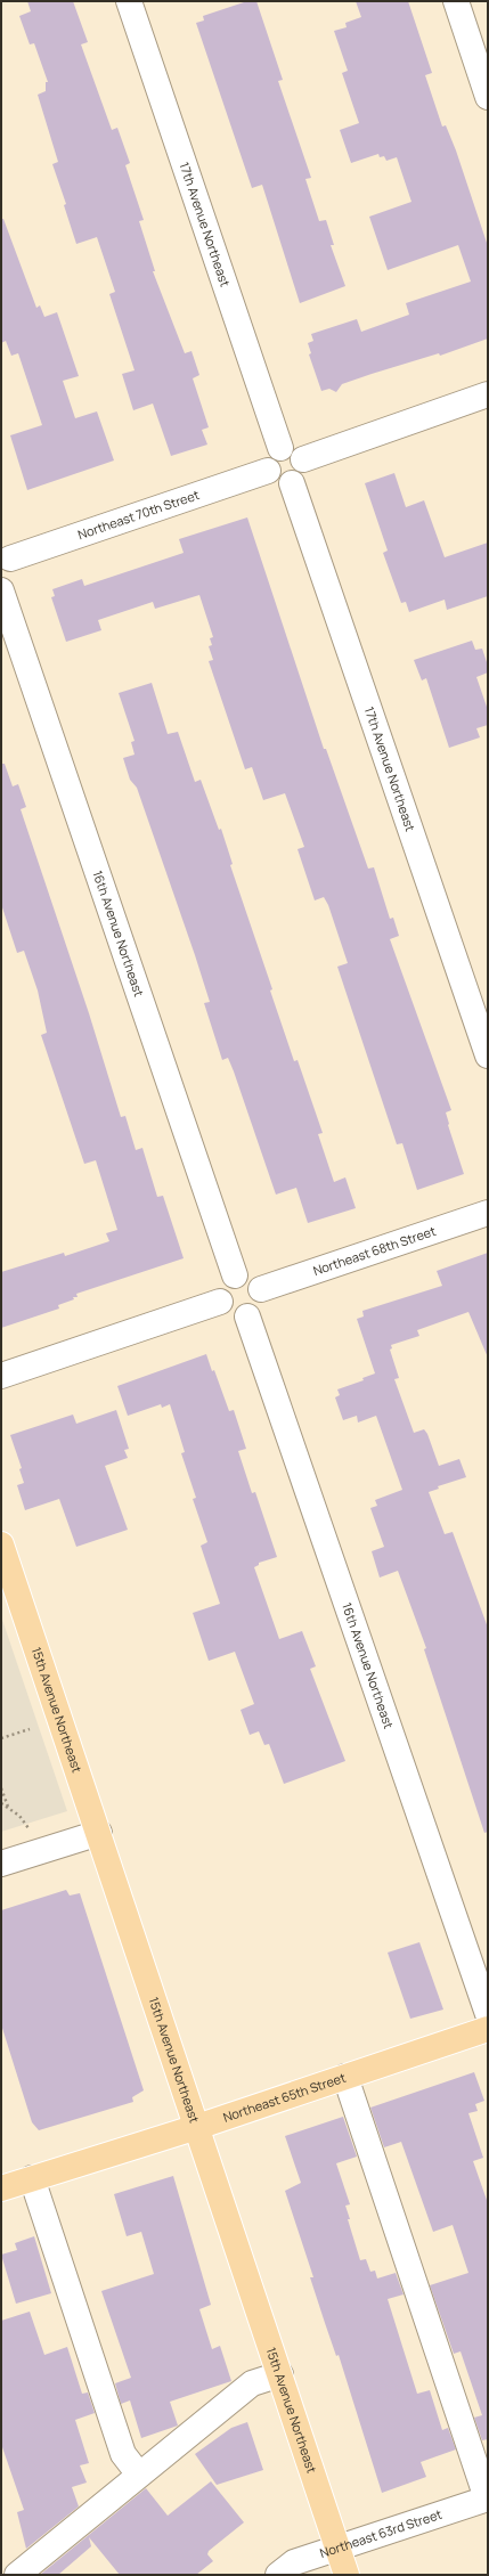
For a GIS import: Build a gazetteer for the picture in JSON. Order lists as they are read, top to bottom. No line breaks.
{"streets":{"main road":["15th Avenue Northeast","Northeast 65th Street"],"street":["17th Avenue Northeast","Northeast 70th Street","16th Avenue Northeast","Northeast 68th Street","Northeast 63rd Street"]},"crossings":[["17th Avenue Northeast","Northeast 70th Street"],["16th Avenue Northeast","Northeast 68th Street"],["15th Avenue Northeast","Northeast 65th Street"],["15th Avenue Northeast","Northeast 63rd Street"]]}
